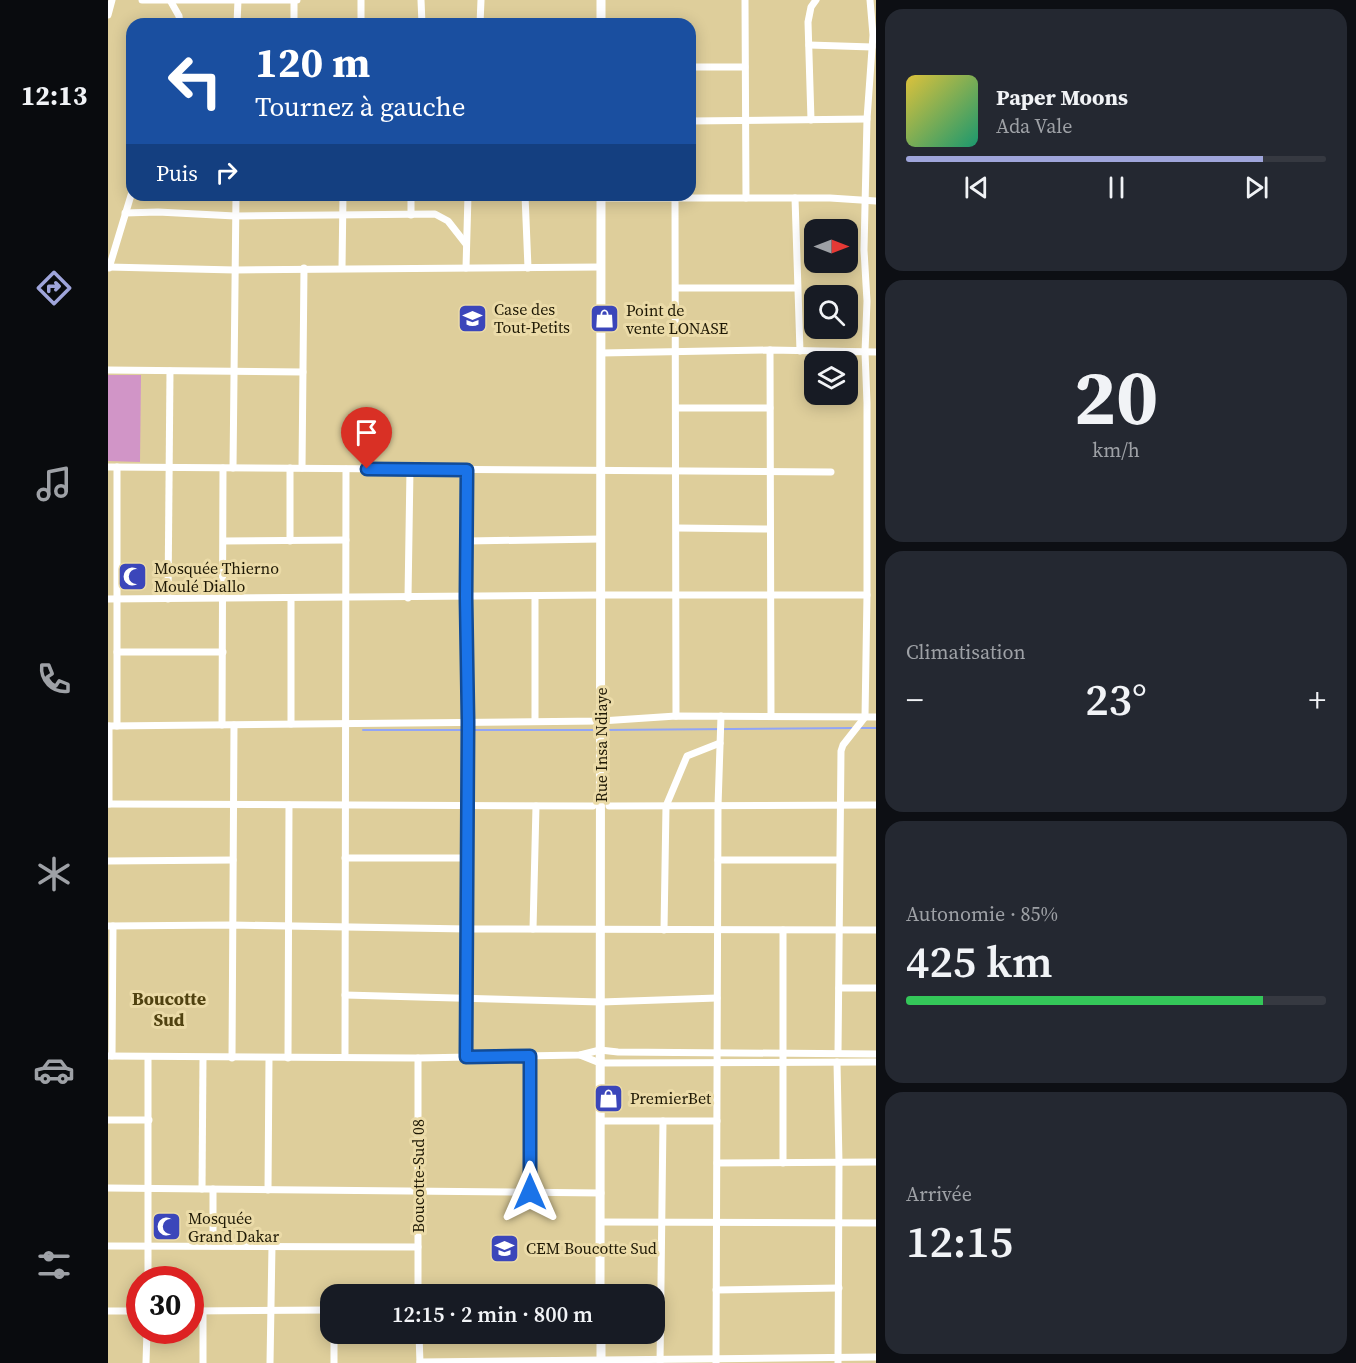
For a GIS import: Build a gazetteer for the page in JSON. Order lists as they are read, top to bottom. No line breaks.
{"streets":{"main road":["Rue Insa Ndiaye"],"street":["Boucotte-Sud 08"]},"districts":["Boucotte Sud"],"places":{"school or university":["Case des Tout-Petits","CEM Boucotte Sud"],"shop":["Point de vente LONASE","PremierBet"],"mosque":["Mosquée Thierno Moulé Diallo","Mosquée Grand Dakar"]},"north":"right","page":{"tabs":"12:13","turn":["120 m","Tournez à gauche"],"song":["Paper Moons","Ada Vale"],"then":"Puis","tile":[["20","km/h"],"Climatisation",["Autonomie · 85%","425 km"],["Arrivée","12:15"]],"heat":["−","23°","+"],"limit":"30","trip":"12:15 · 2 min · 800 m"}}
